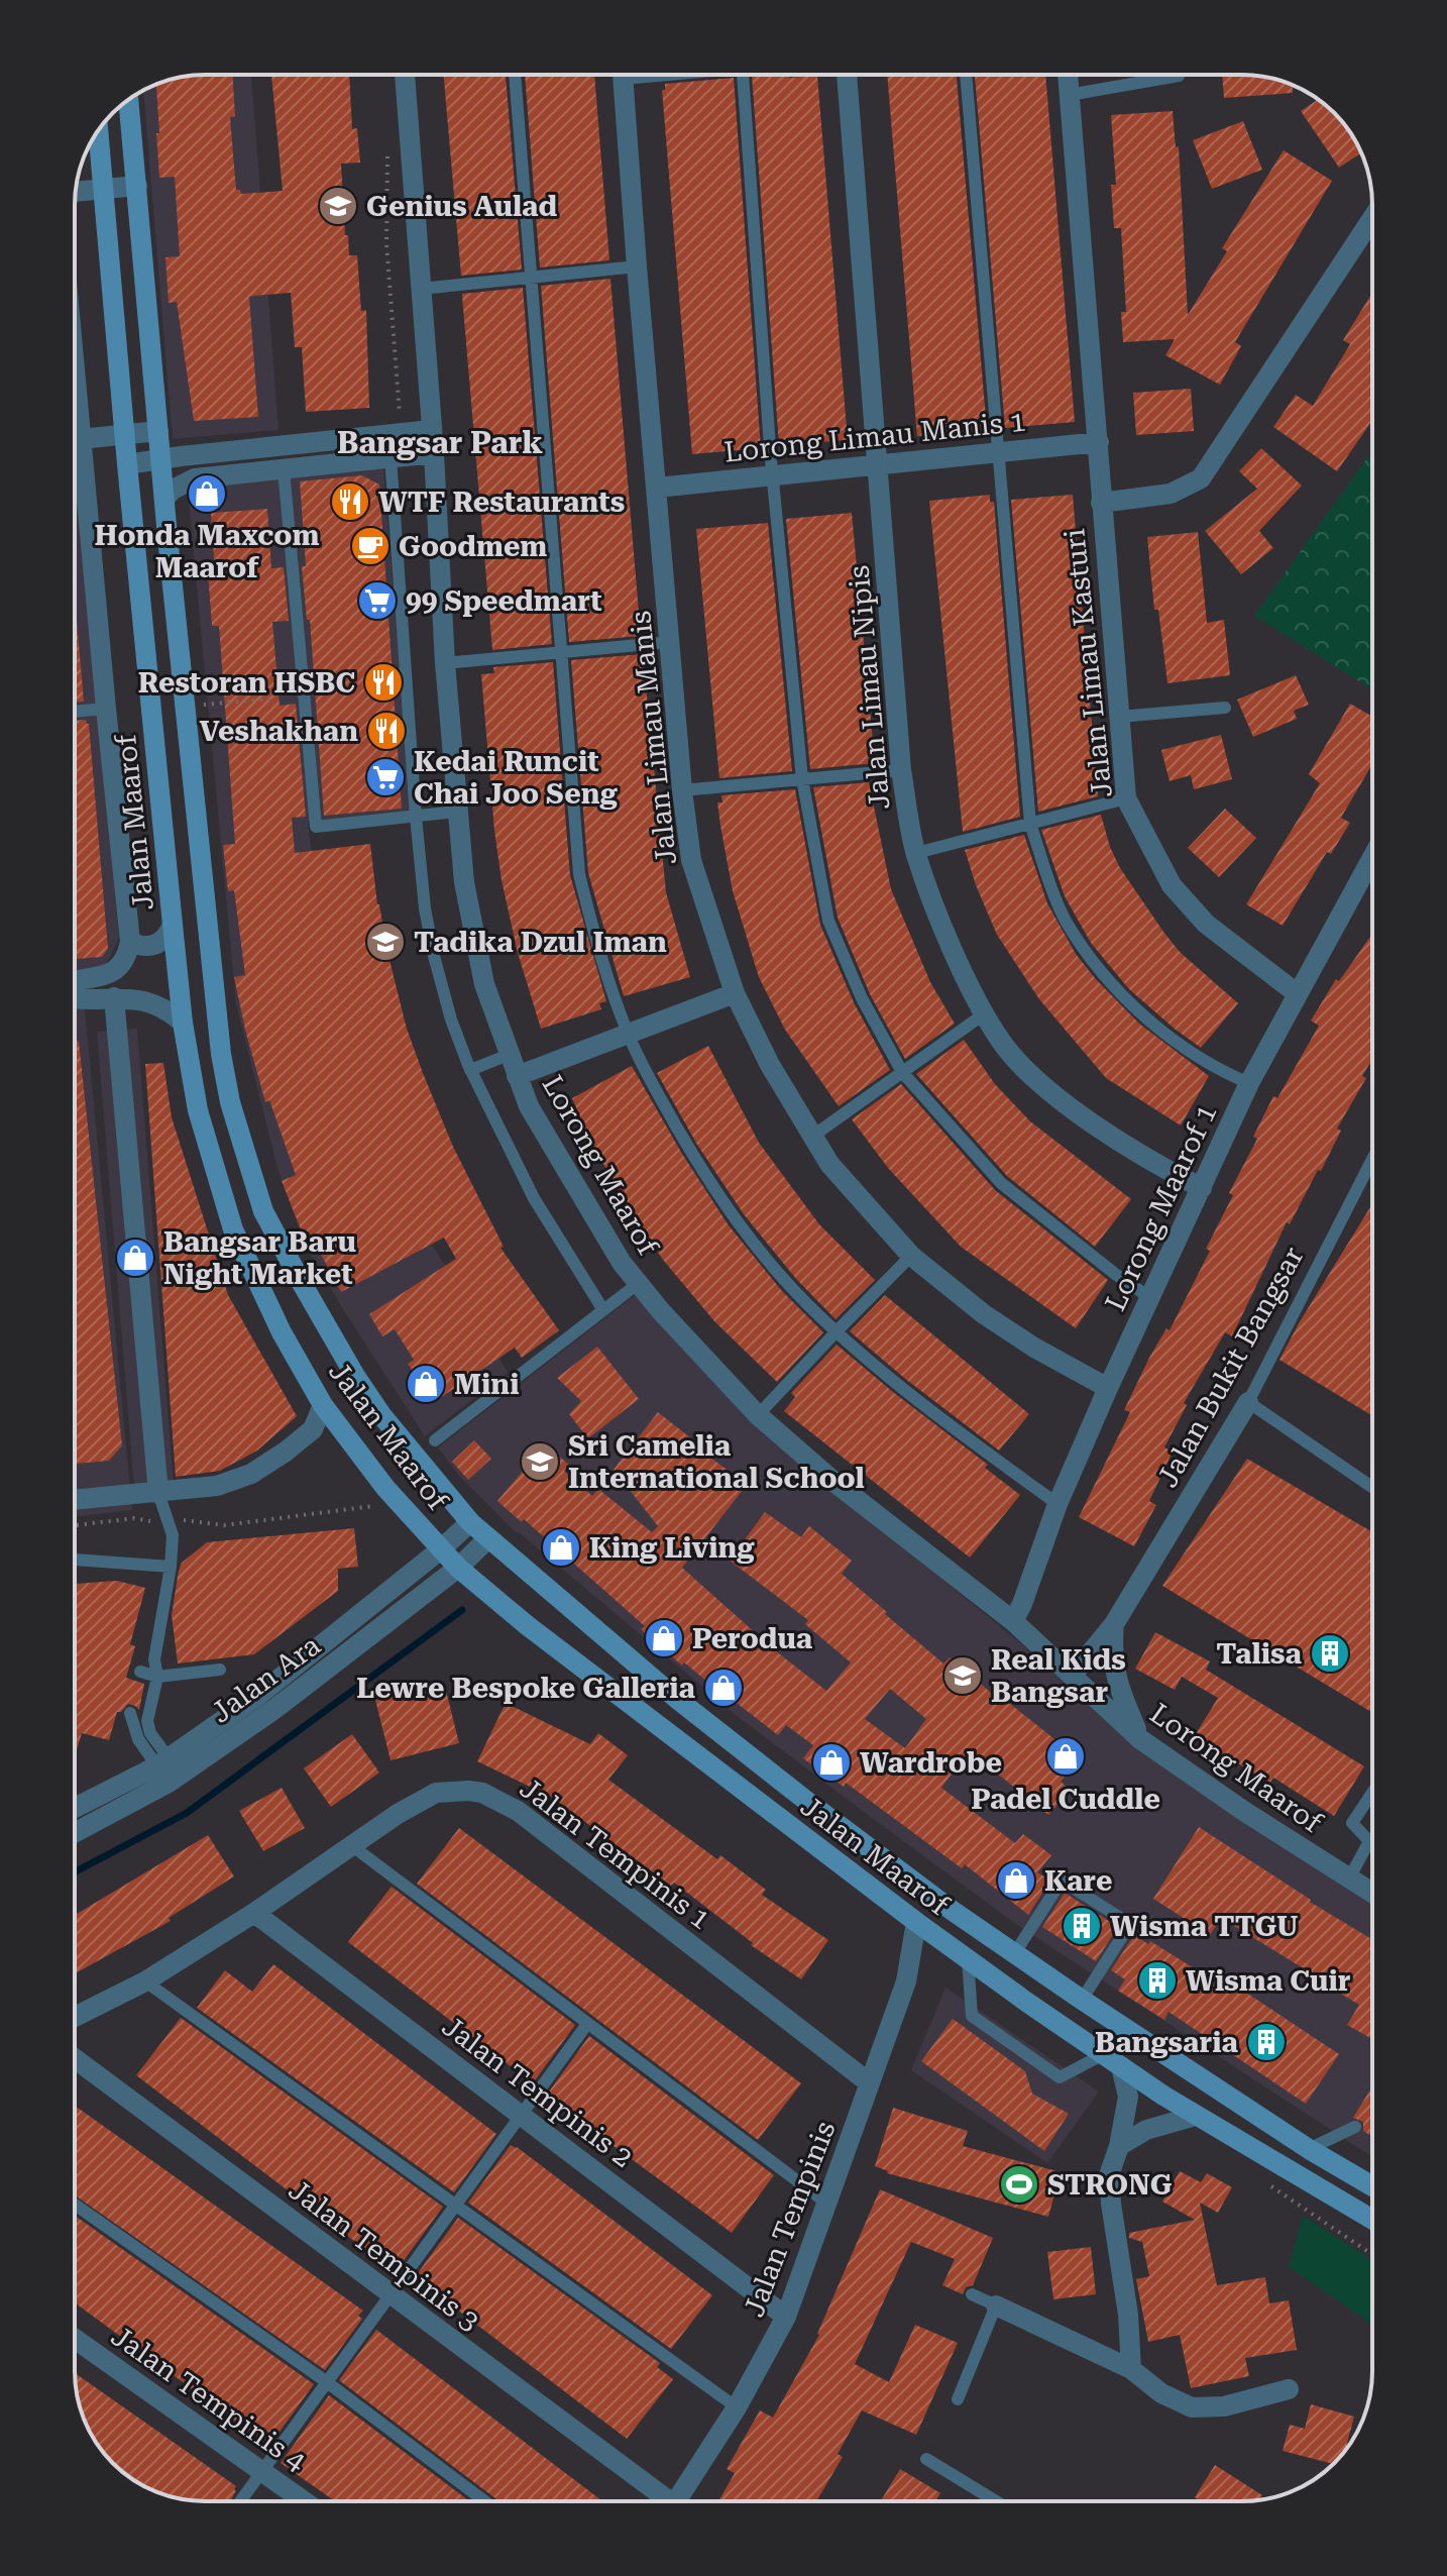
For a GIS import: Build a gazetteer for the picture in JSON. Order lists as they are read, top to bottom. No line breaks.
{"streets":{"main road":["Jalan Maarof"],"street":["Lorong Limau Manis 1","Jalan Limau Kasturi","Jalan Limau Nipis","Jalan Limau Manis","Lorong Maarof","Lorong Maarof 1","Jalan Bukit Bangsar","Jalan Ara","Jalan Tempinis 1","Jalan Tempinis 2","Jalan Tempinis","Jalan Tempinis 3","Jalan Tempinis 4"]},"crossings":[["Lorong Limau Manis 1","Jalan Limau Kasturi"],["Lorong Limau Manis 1","Jalan Limau Nipis"],["Lorong Limau Manis 1","Jalan Limau Manis"],["Jalan Limau Kasturi","Lorong Maarof 1"],["Jalan Limau Nipis","Lorong Maarof 1"],["Jalan Limau Manis","Lorong Maarof 1"],["Jalan Maarof","Jalan Ara"],["Jalan Maarof","Jalan Tempinis"],["Lorong Maarof","Lorong Maarof 1"],["Lorong Maarof","Jalan Bukit Bangsar"],["Jalan Tempinis 1","Jalan Tempinis 2"],["Jalan Tempinis 1","Jalan Tempinis"],["Jalan Tempinis 2","Jalan Tempinis"]],"districts":["Bangsar Park"],"places":{"school or university":["Genius Aulad","Tadika Dzul Iman","Sri Camelia International School","Real Kids Bangsar"],"shop":["Honda Maxcom Maarof","Bangsar Baru Night Market","Mini","King Living","Perodua","Lewre Bespoke Galleria","Padel Cuddle","Wardrobe","Kare"],"restaurant":["WTF Restaurants","Restoran HSBC","Veshakhan"],"cafe":["Goodmem"],"supermarket":["99 Speedmart","Kedai Runcit Chai Joo Seng"],"building":["Talisa","Wisma TTGU","Wisma Cuir","Bangsaria"],"sports":["STRONG"]}}
